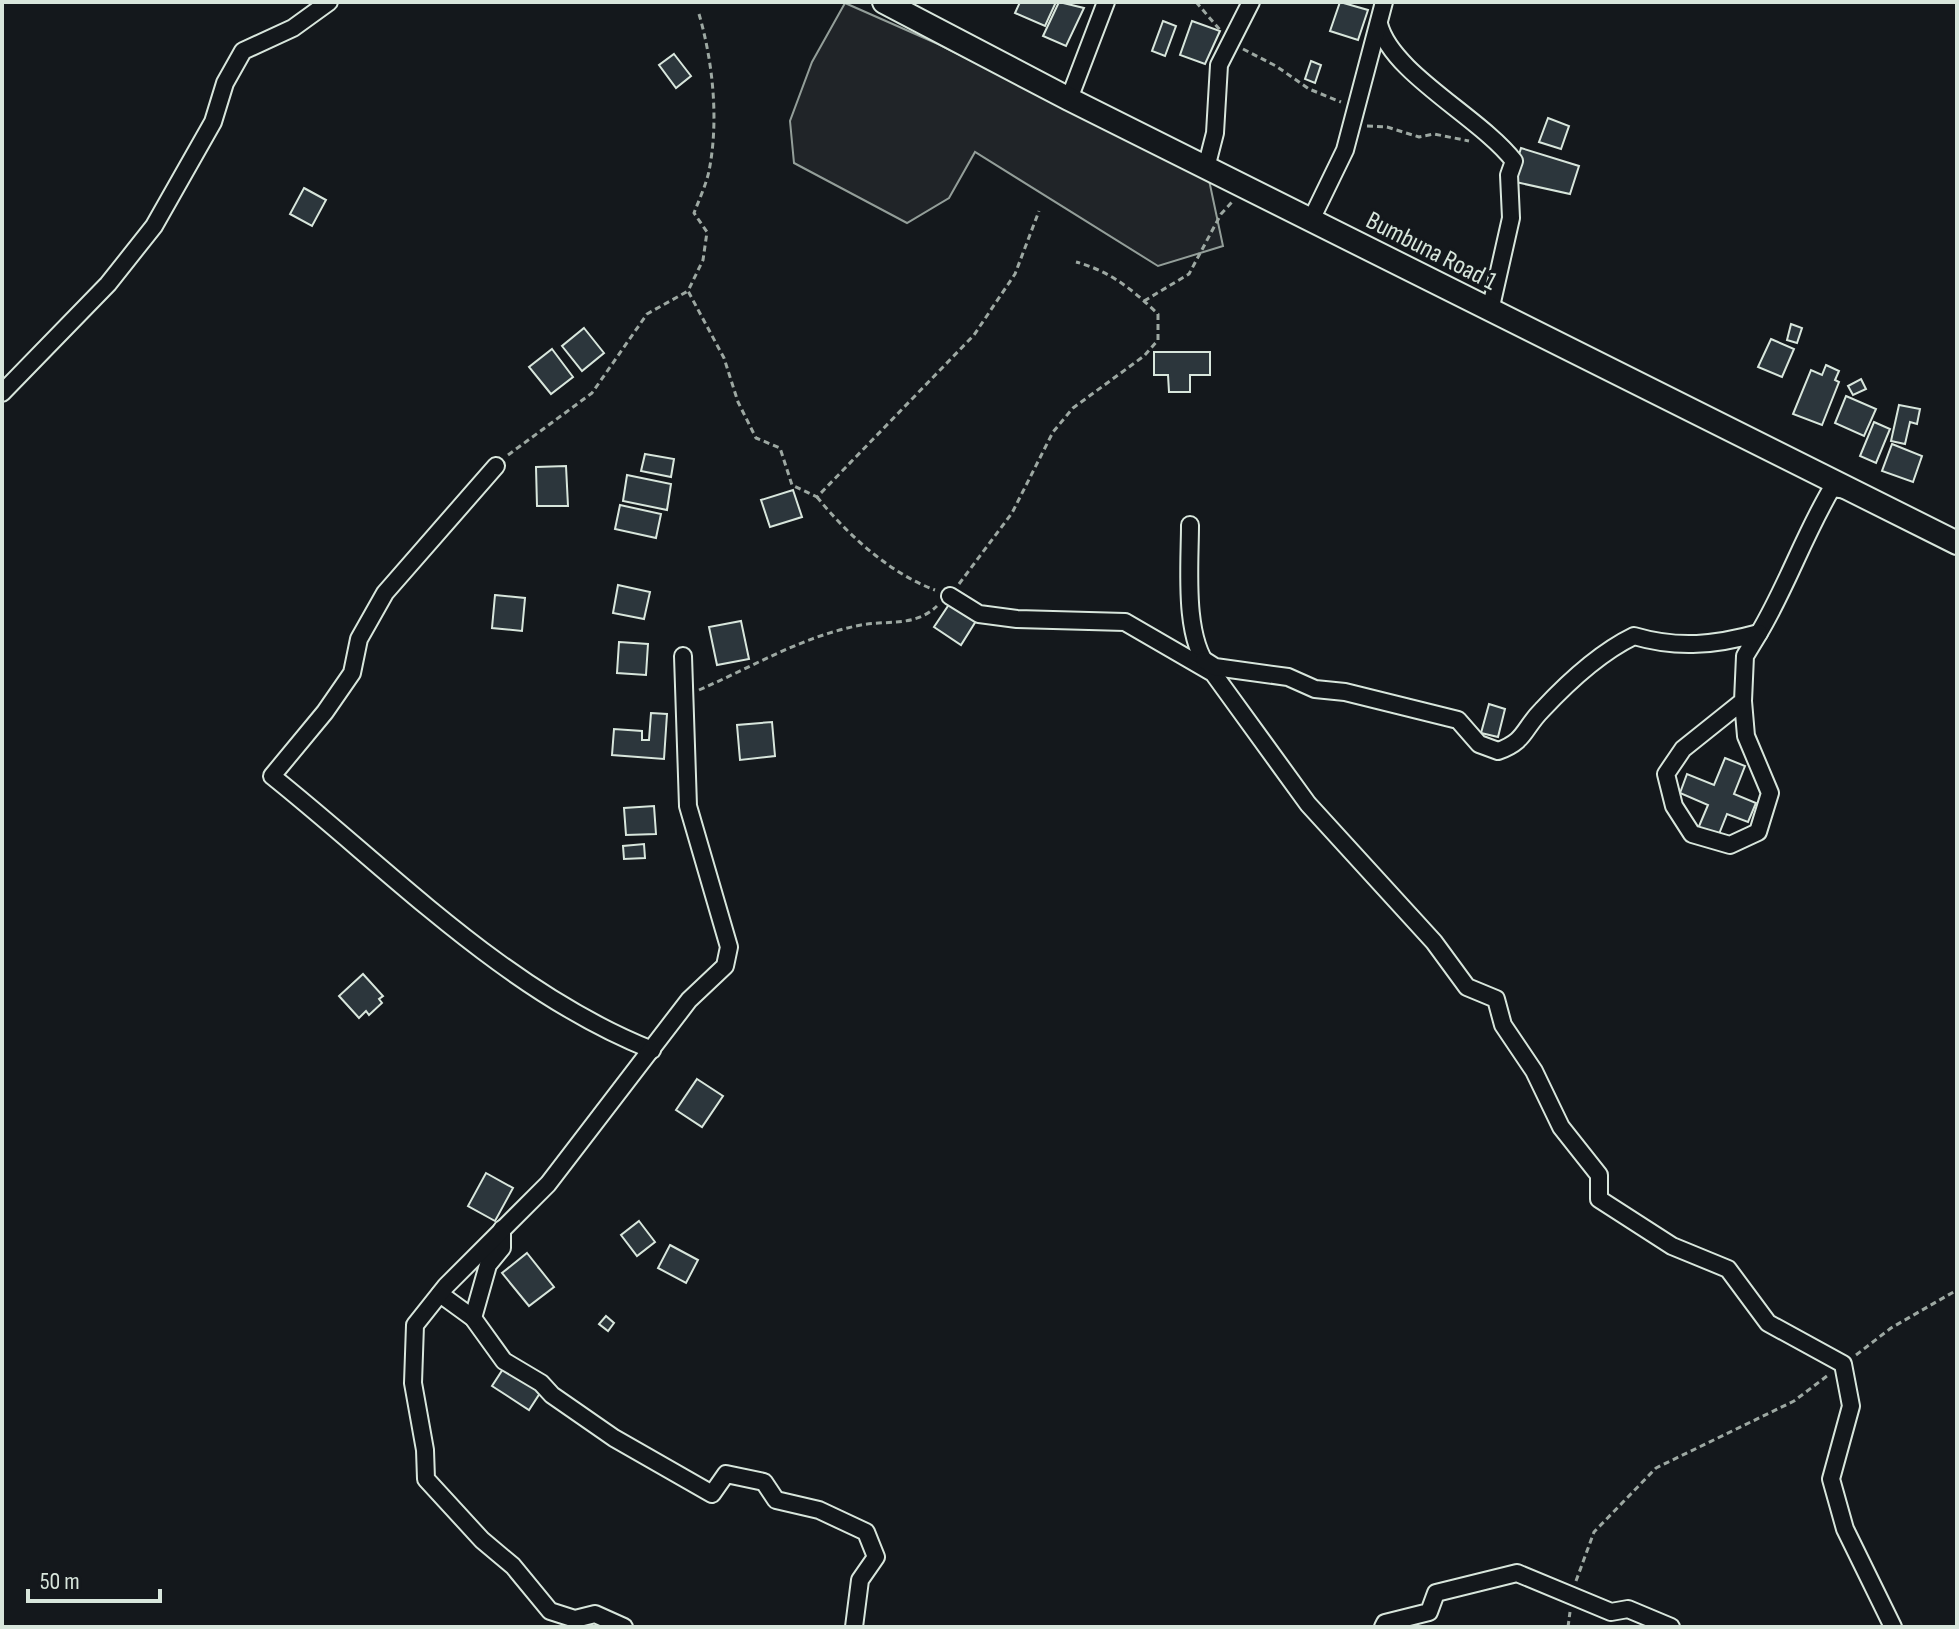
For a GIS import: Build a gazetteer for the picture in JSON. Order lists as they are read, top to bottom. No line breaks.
{"streets":{"main road":["Bumbuna Road 1"]},"scale_bar":"50 m"}
